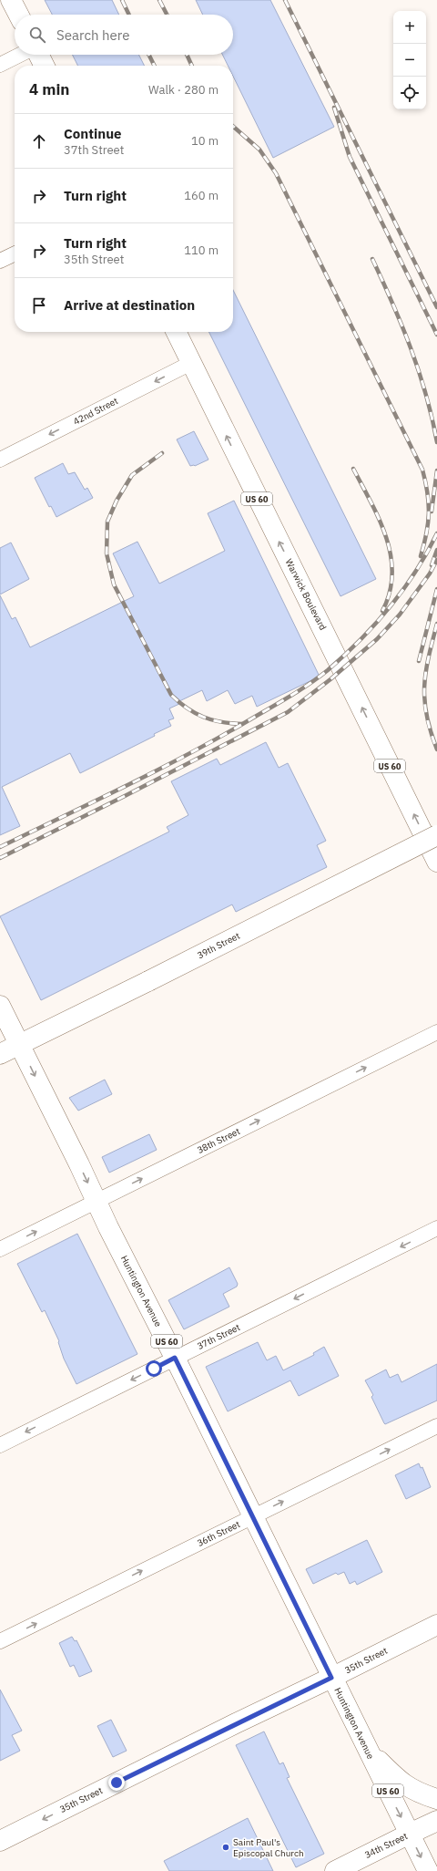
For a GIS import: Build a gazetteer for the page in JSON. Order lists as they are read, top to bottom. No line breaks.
{"streets":{"main road":["US 60","Warwick Boulevard","39th Street","Huntington Avenue","35th Street","34th Street"],"street":["42nd Street","38th Street","37th Street","36th Street"]},"crossings":[["42nd Street","Warwick Boulevard"],["39th Street","Huntington Avenue"],["38th Street","Huntington Avenue"],["Huntington Avenue","37th Street"],["Huntington Avenue","36th Street"],["Huntington Avenue","35th Street"],["Huntington Avenue","34th Street"]],"one_way":["42nd Street","Warwick Boulevard","38th Street","37th Street","36th Street","35th Street"],"places":["Saint Paul's Episcopal Church"],"page":{"map_buttons":["+","−"],"search":"Search here","heading":["4 min","Walk · 280 m"],"list":[["Continue","37th Street","10 m"],["Turn right","160 m"],["Turn right","35th Street","110 m"],"Arrive at destination"]}}
